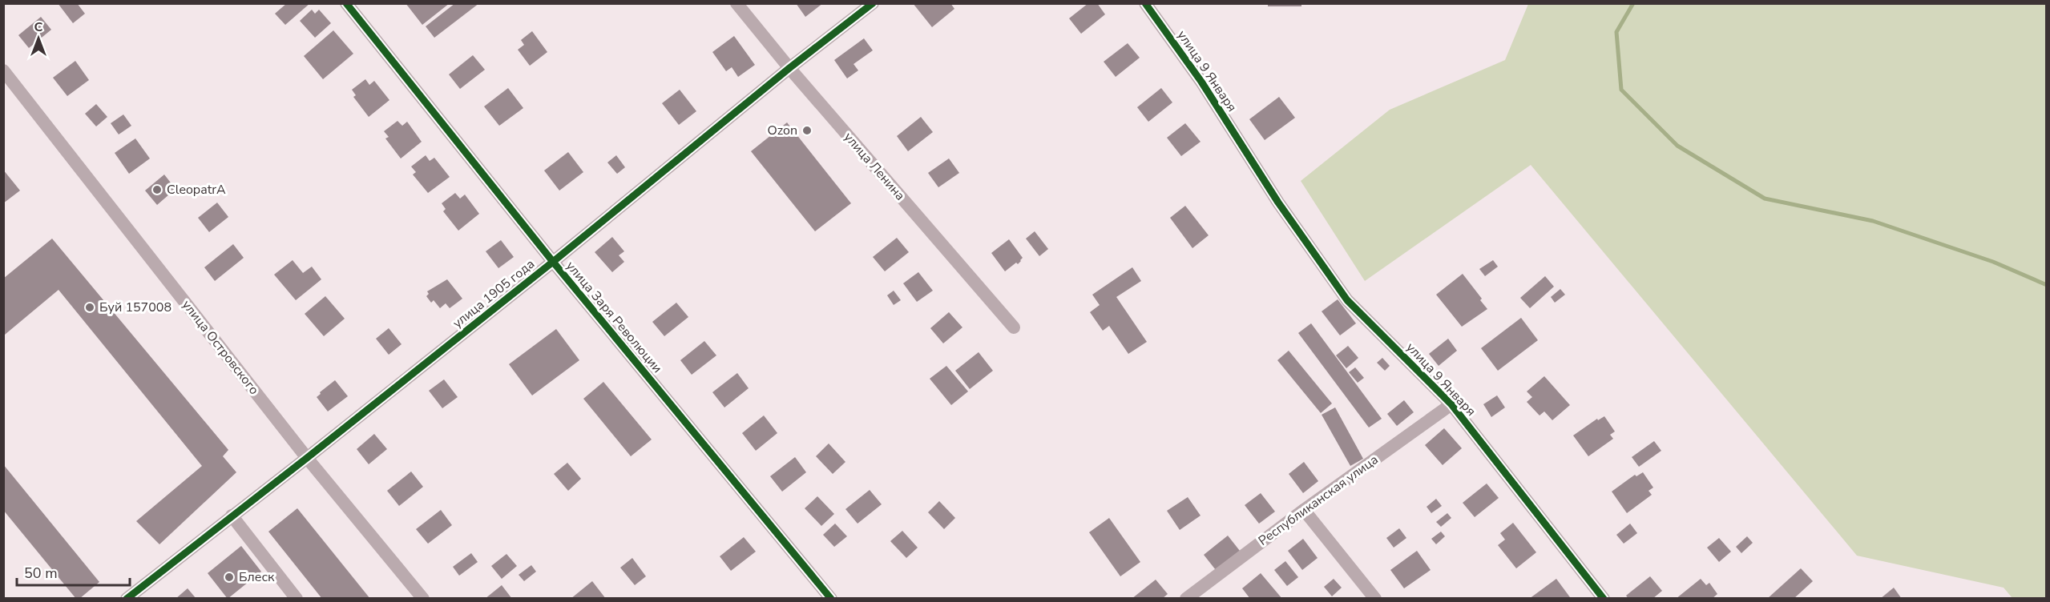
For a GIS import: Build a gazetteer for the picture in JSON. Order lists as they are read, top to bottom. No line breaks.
{"streets":{"street":["улица 9 Января","улица Ленина","улица 1905 года","улица Заря Революции","улица Островского","Республиканская улица"]},"crossings":[["улица 9 Января","Республиканская улица"],["улица Ленина","улица 1905 года"],["улица 1905 года","улица Заря Революции"],["улица 1905 года","улица Островского"]],"places":["Ozon","CleopatrA","Буй 157008","Блеск"],"scale_bar":"50 m","north":"top"}
